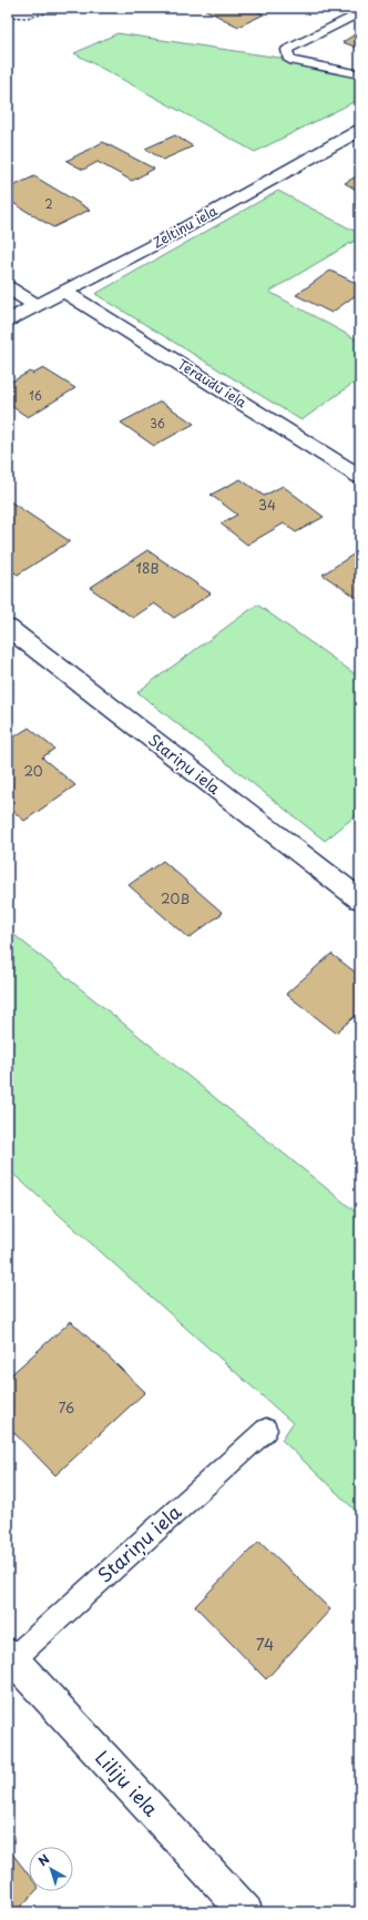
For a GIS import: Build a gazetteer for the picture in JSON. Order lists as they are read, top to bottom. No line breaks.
{"streets":{"street":["Zeltiņu iela","Tēraudu iela","Stariņu iela","Liliju iela"]},"crossings":[["Zeltiņu iela","Tēraudu iela"],["Stariņu iela","Liliju iela"]],"house_numbers":["2","16","36","34","18B","20","20B","76","74"],"north":"top left"}
